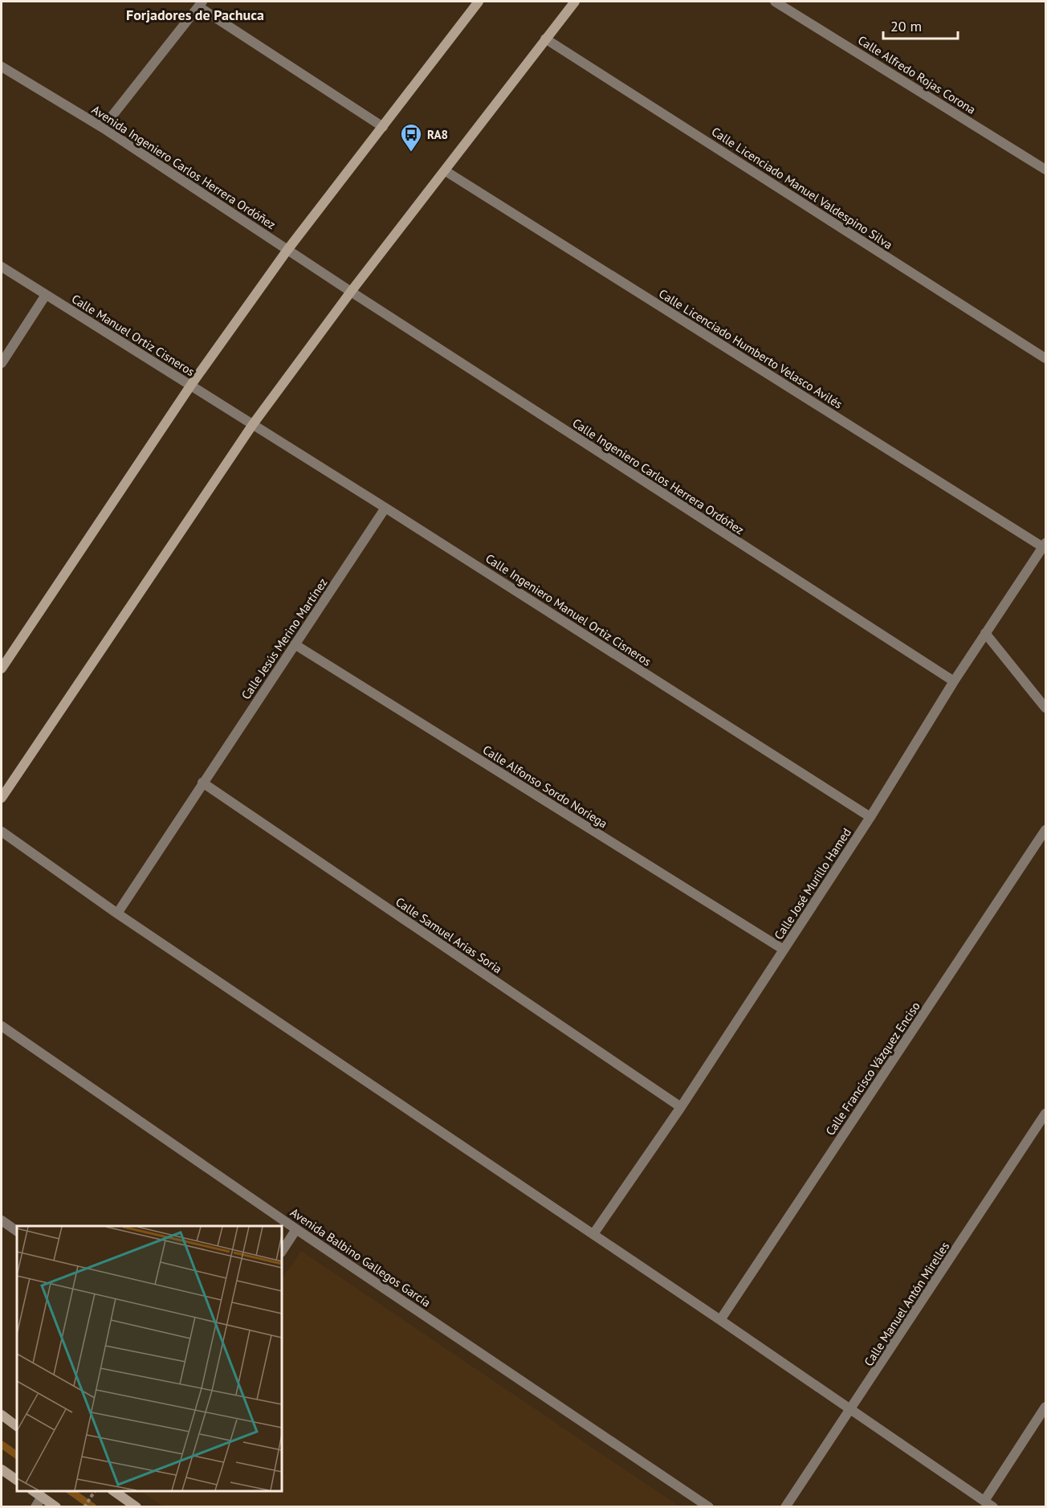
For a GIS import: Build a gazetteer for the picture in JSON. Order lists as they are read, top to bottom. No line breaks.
{"streets":{"street":["Calle Alfredo Rojas Corona","Avenida Ingeniero Carlos Herrera Ordóñez","Calle Licenciado Manuel Valdespino Silva","Calle Manuel Ortiz Cisneros","Calle Licenciado Humberto Velasco Avilés","Calle Ingeniero Carlos Herrera Ordóñez","Calle Ingeniero Manuel Ortiz Cisneros","Calle Jesús Merino Martínez","Calle Alfonso Sordo Noriega","Calle José Murillo Hamed","Calle Samuel Arias Soria","Calle Francisco Vázquez Enciso","Avenida Balbino Gallegos García","Calle Manuel Antón Mirelles"]},"crossings":[["Avenida Ingeniero Carlos Herrera Ordóñez","Calle Ingeniero Carlos Herrera Ordóñez"],["Calle Manuel Ortiz Cisneros","Calle Ingeniero Manuel Ortiz Cisneros"],["Calle Licenciado Humberto Velasco Avilés","Calle José Murillo Hamed"],["Calle Ingeniero Carlos Herrera Ordóñez","Calle José Murillo Hamed"],["Calle Ingeniero Manuel Ortiz Cisneros","Calle Jesús Merino Martínez"],["Calle Ingeniero Manuel Ortiz Cisneros","Calle José Murillo Hamed"],["Calle Jesús Merino Martínez","Calle Alfonso Sordo Noriega"],["Calle Jesús Merino Martínez","Calle Samuel Arias Soria"],["Calle Alfonso Sordo Noriega","Calle José Murillo Hamed"],["Calle José Murillo Hamed","Calle Samuel Arias Soria"]],"districts":["Forjadores de Pachuca"],"places":{"bus stop":["RA8"]},"scale_bar":"20 m"}
